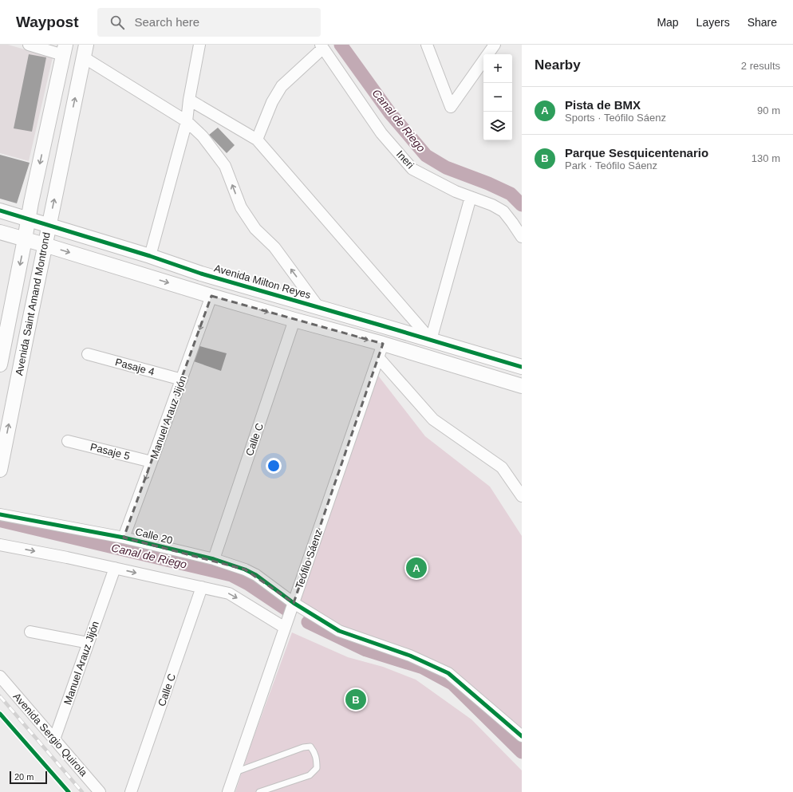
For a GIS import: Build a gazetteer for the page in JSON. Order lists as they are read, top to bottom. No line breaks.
{"streets":{"street":["Ineri","Avenida Milton Reyes","Avenida Saint Amand Montrond","Pasaje 4","Manuel Arauz Jijón","Calle C","Pasaje 5","Calle 20","Teófilo Sáenz","Avenida Sergio Quirola"]},"crossings":[["Avenida Milton Reyes","Avenida Saint Amand Montrond"],["Pasaje 4","Manuel Arauz Jijón"],["Manuel Arauz Jijón","Pasaje 5"],["Manuel Arauz Jijón","Calle 20"],["Manuel Arauz Jijón","Avenida Sergio Quirola"],["Calle C","Calle 20"],["Calle 20","Teófilo Sáenz"]],"one_way":["Manuel Arauz Jijón"],"water":["Canal de Riego"],"scale_bar":"20 m","page":{"header":"Waypost","search":"Search here","nav":["Map","Layers","Share"],"heading":["Nearby","2 results"],"map_buttons":["+","−"],"list":[{"mark":"A","name":"Pista de BMX","note":"Sports · Teófilo Sáenz","value":"90 m"},{"mark":"B","name":"Parque Sesquicentenario","note":"Park · Teófilo Sáenz","value":"130 m"}],"pins":["A","B"],"scale":"20 m"}}
